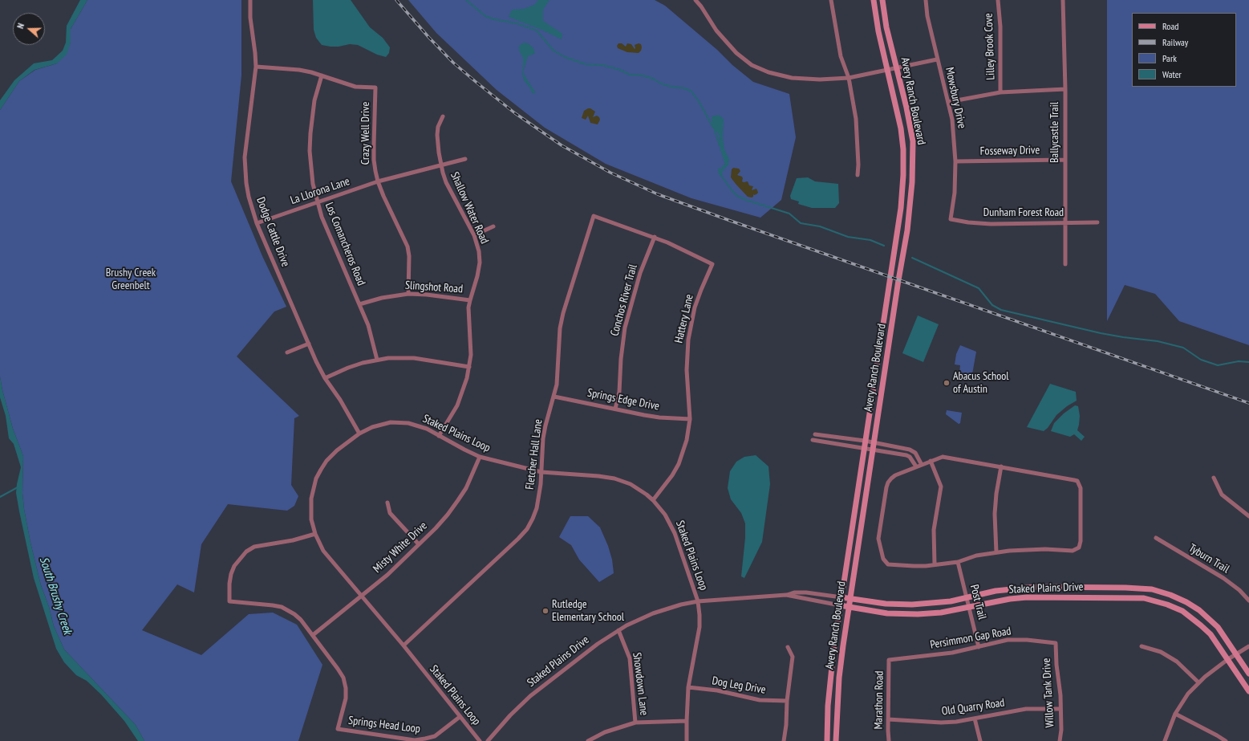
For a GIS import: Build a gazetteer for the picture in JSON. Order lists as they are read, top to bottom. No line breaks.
{"streets":{"main road":["Avery Ranch Boulevard","Staked Plains Drive"],"street":["Lilley Brook Cove","Mowsbury Drive","Ballycastle Trail","Crazy Well Drive","Fosseway Drive","La Llorona Lane","Shallow Water Road","Dunham Forest Road","Dodge Cattle Drive","Los Comancheros Road","Slingshot Road","Conchos River Trail","Hattery Lane","Springs Edge Drive","Staked Plains Loop","Fletcher Hall Lane","Misty White Drive","Tyburn Trail","Post Trail","Persimmon Gap Road","Showdown Lane","Dog Leg Drive","Willow Tank Drive","Marathon Road","Old Quarry Road","Springs Head Loop"]},"crossings":[["Mowsbury Drive","Fosseway Drive"],["Mowsbury Drive","Dunham Forest Road"],["Avery Ranch Boulevard","Staked Plains Drive"],["Ballycastle Trail","Fosseway Drive"],["Ballycastle Trail","Dunham Forest Road"],["Crazy Well Drive","La Llorona Lane"],["Crazy Well Drive","Dodge Cattle Drive"],["Crazy Well Drive","Los Comancheros Road"],["Crazy Well Drive","Slingshot Road"],["La Llorona Lane","Shallow Water Road"],["La Llorona Lane","Dodge Cattle Drive"],["La Llorona Lane","Los Comancheros Road"],["Shallow Water Road","Slingshot Road"],["Shallow Water Road","Staked Plains Loop"],["Dodge Cattle Drive","Staked Plains Loop"],["Los Comancheros Road","Slingshot Road"],["Conchos River Trail","Hattery Lane"],["Conchos River Trail","Springs Edge Drive"],["Hattery Lane","Springs Edge Drive"],["Hattery Lane","Staked Plains Loop"],["Hattery Lane","Fletcher Hall Lane"],["Springs Edge Drive","Fletcher Hall Lane"],["Staked Plains Loop","Fletcher Hall Lane"],["Staked Plains Loop","Misty White Drive"],["Staked Plains Loop","Staked Plains Drive"],["Staked Plains Loop","Dog Leg Drive"],["Staked Plains Loop","Springs Head Loop"],["Misty White Drive","Springs Head Loop"],["Staked Plains Drive","Post Trail"],["Staked Plains Drive","Showdown Lane"],["Post Trail","Persimmon Gap Road"],["Persimmon Gap Road","Willow Tank Drive"],["Persimmon Gap Road","Marathon Road"],["Willow Tank Drive","Old Quarry Road"],["Marathon Road","Old Quarry Road"]],"water":["South Brushy Creek"],"parks":["Brushy Creek Greenbelt"],"places":["Abacus School of Austin","Rutledge Elementary School"],"legend":["Road","Railway","Park","Water"],"north":"left"}
